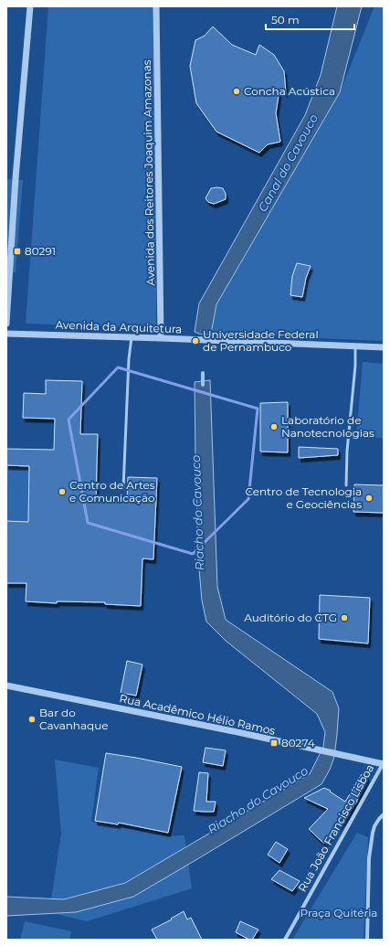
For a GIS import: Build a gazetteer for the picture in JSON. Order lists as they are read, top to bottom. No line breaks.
{"streets":{"street":["Avenida dos Reitores Joaquim Amazonas","Avenida da Arquitetura","Rua Acadêmico Hélio Ramos","Rua João Francisco Lisboa"]},"crossings":[["Avenida dos Reitores Joaquim Amazonas","Avenida da Arquitetura"],["Rua Acadêmico Hélio Ramos","Rua João Francisco Lisboa"]],"water":["Canal do Cavouco","Riacho do Cavouco"],"parks":["Praça Quitéria"],"places":{"other":["Concha Acústica","Universidade Federal de Pernambuco","Laboratório de Nanotecnologias","Centro de Artes e Comunicação","Centro de Tecnologia e Geociências","Auditório do CTG","Bar do Cavanhaque"],"transit":["80291","80274"]},"scale_bar":"50 m"}
